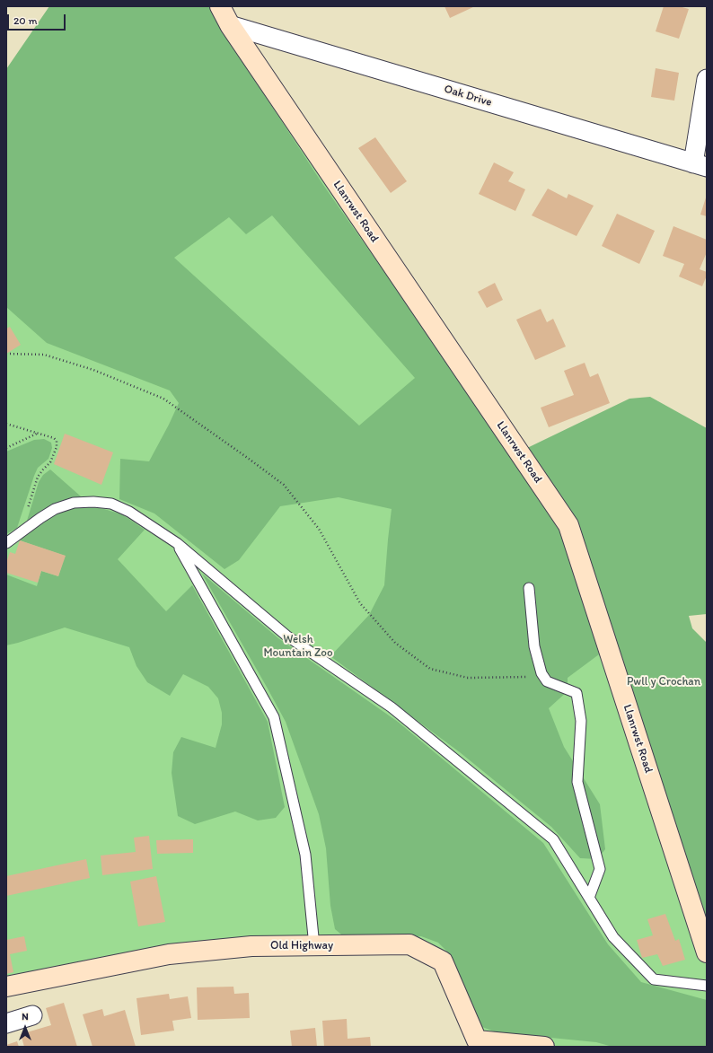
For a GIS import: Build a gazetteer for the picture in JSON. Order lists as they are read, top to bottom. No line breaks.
{"streets":{"street":["Oak Drive","Llanrwst Road","Old Highway"]},"crossings":[["Oak Drive","Llanrwst Road"]],"parks":["Welsh Mountain Zoo","Pwll y Crochan"],"scale_bar":"20 m","north":"top"}
